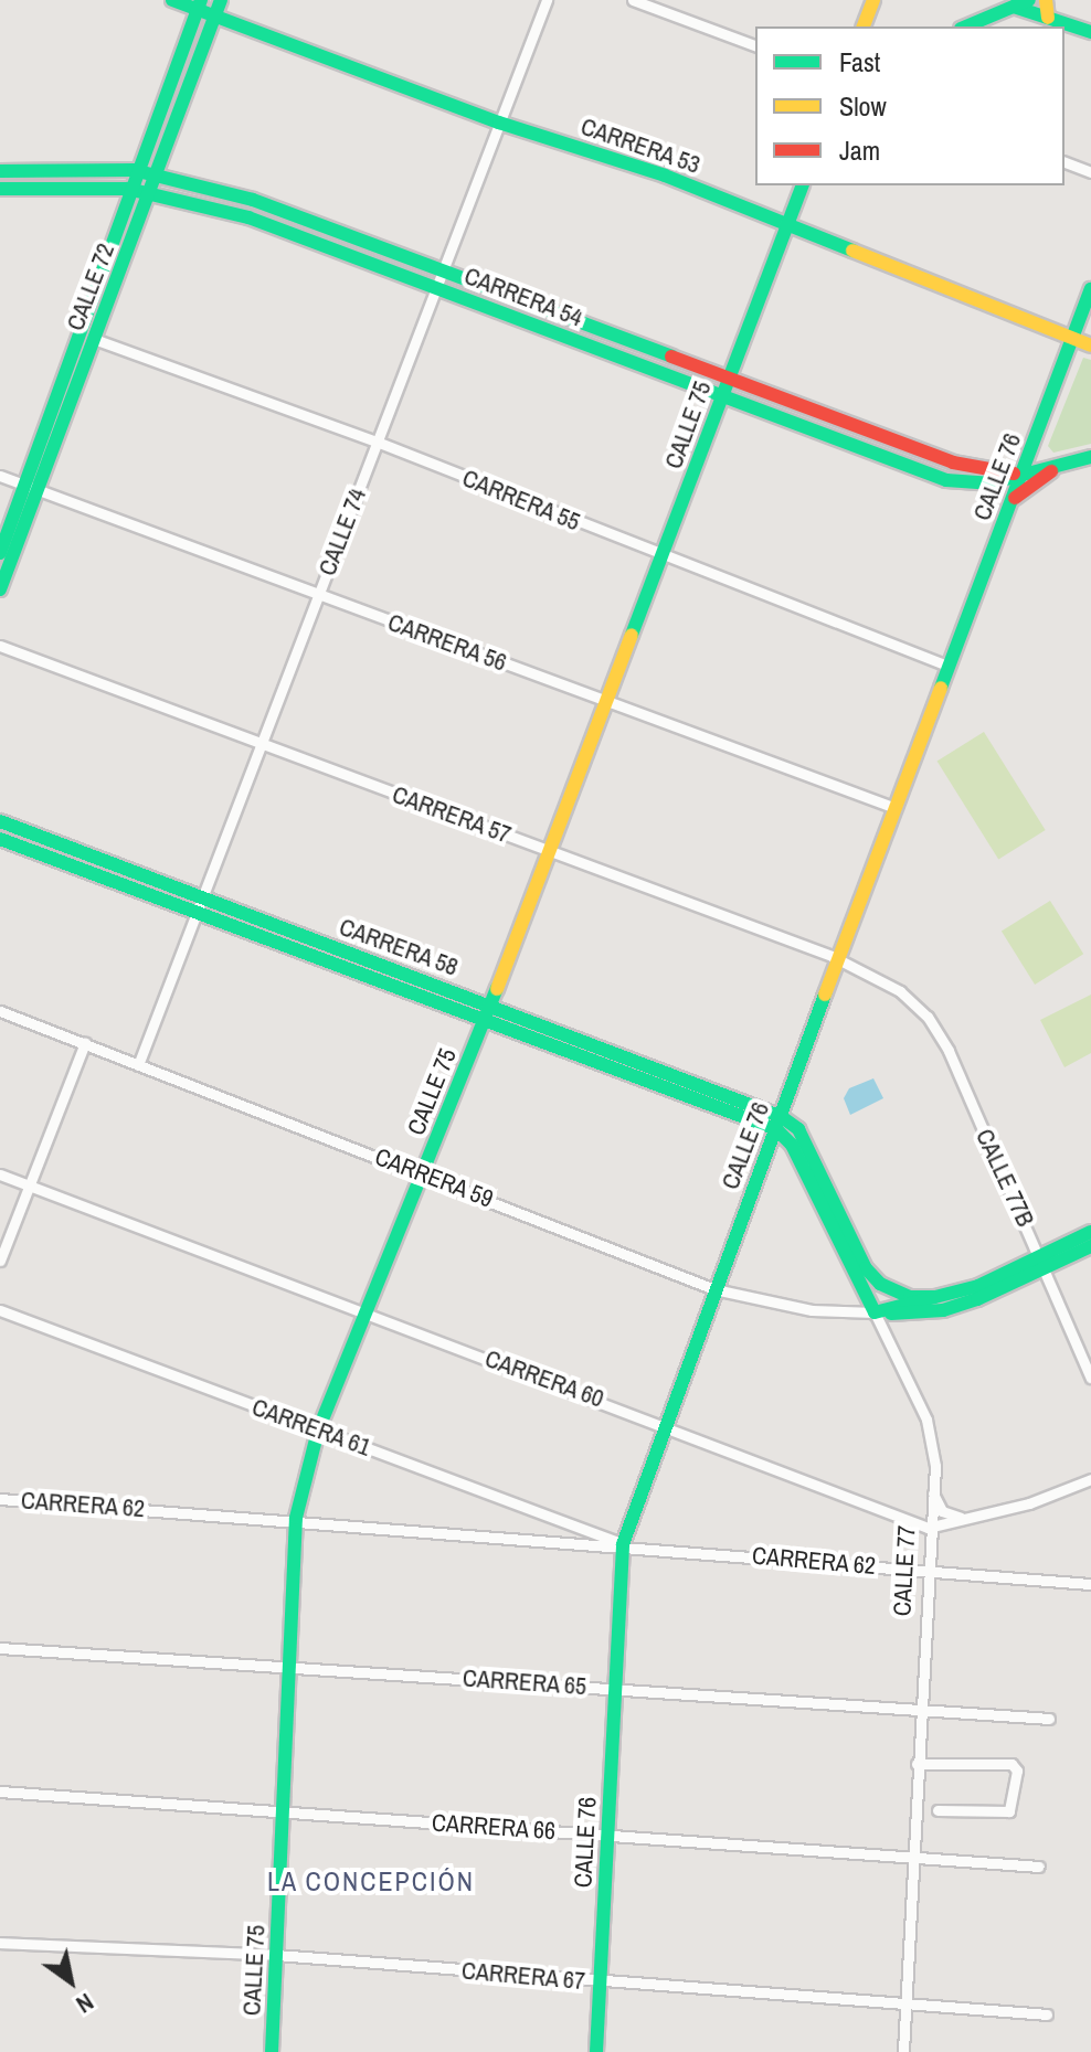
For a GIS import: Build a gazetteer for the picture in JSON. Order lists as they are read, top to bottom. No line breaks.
{"streets":{"street":["CARRERA 53","CALLE 72","CARRERA 54","CALLE 75","CALLE 76","CARRERA 55","CALLE 74","CARRERA 56","CARRERA 57","CARRERA 58","CARRERA 59","CALLE 77B","CARRERA 60","CARRERA 61","CARRERA 62","CALLE 77","CARRERA 65","CARRERA 66","CARRERA 67"]},"crossings":[["CARRERA 53","CALLE 72"],["CARRERA 53","CALLE 75"],["CARRERA 53","CALLE 76"],["CARRERA 53","CALLE 74"],["CALLE 72","CARRERA 54"],["CALLE 72","CARRERA 55"],["CALLE 72","CARRERA 56"],["CARRERA 54","CALLE 75"],["CARRERA 54","CALLE 76"],["CARRERA 54","CALLE 74"],["CALLE 75","CARRERA 55"],["CALLE 75","CARRERA 56"],["CALLE 75","CARRERA 57"],["CALLE 75","CARRERA 58"],["CALLE 75","CARRERA 59"],["CALLE 75","CARRERA 60"],["CALLE 75","CARRERA 61"],["CALLE 75","CARRERA 62"],["CALLE 75","CARRERA 65"],["CALLE 75","CARRERA 66"],["CALLE 75","CARRERA 67"],["CALLE 76","CARRERA 55"],["CALLE 76","CARRERA 56"],["CALLE 76","CARRERA 57"],["CALLE 76","CARRERA 58"],["CALLE 76","CARRERA 59"],["CALLE 76","CARRERA 60"],["CALLE 76","CARRERA 61"],["CALLE 76","CARRERA 62"],["CALLE 76","CALLE 77"],["CALLE 76","CARRERA 65"],["CALLE 76","CARRERA 66"],["CALLE 76","CARRERA 67"],["CARRERA 55","CALLE 74"],["CALLE 74","CARRERA 56"],["CALLE 74","CARRERA 57"],["CALLE 74","CARRERA 58"],["CALLE 74","CARRERA 59"],["CARRERA 57","CALLE 77B"],["CARRERA 58","CALLE 77"],["CARRERA 59","CALLE 77"],["CARRERA 60","CALLE 77"],["CARRERA 61","CARRERA 62"],["CARRERA 62","CALLE 77"],["CALLE 77","CARRERA 65"],["CALLE 77","CARRERA 66"],["CALLE 77","CARRERA 67"]],"districts":["LA CONCEPCIÓN"],"legend":["Fast","Slow","Jam"],"north":"bottom right"}
